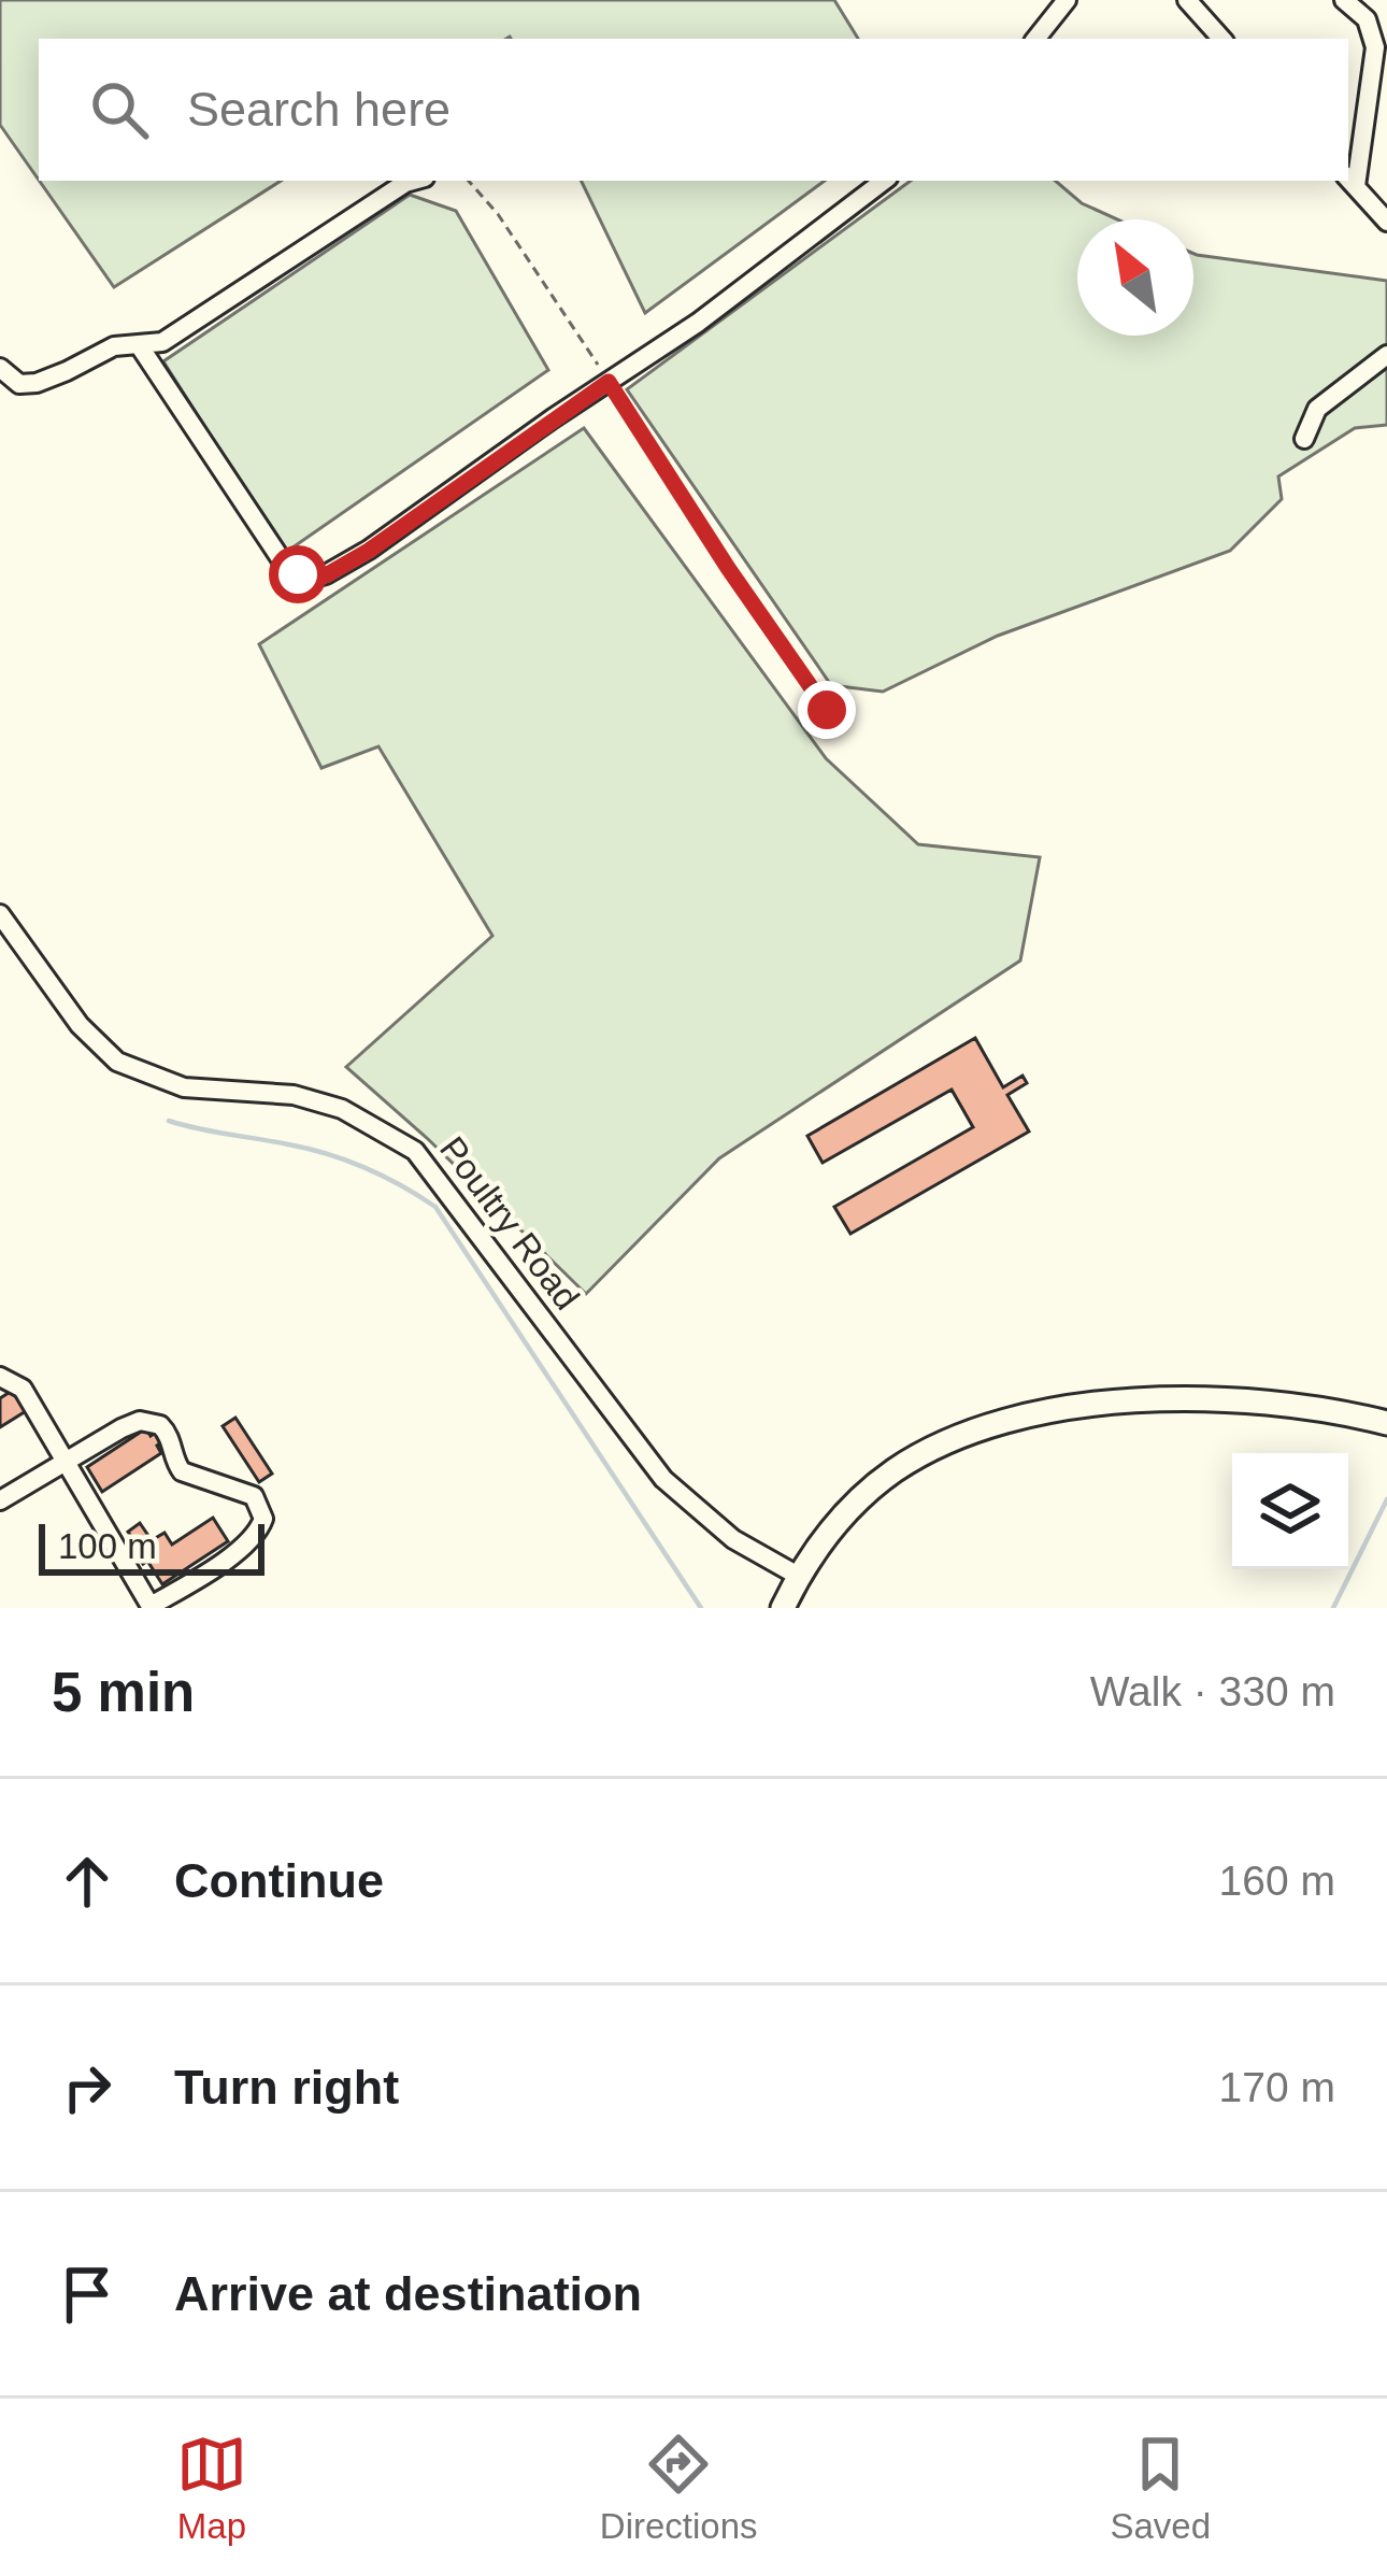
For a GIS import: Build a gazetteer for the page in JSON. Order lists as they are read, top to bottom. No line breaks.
{"streets":{"street":["Poultry Road"]},"scale_bar":"100 m","north":"top left","page":{"search":"Search here","scale":"100 m","heading":["5 min","Walk · 330 m"],"list":[["Continue","160 m"],["Turn right","170 m"],"Arrive at destination"],"nav":["Map","Directions","Saved"]}}
